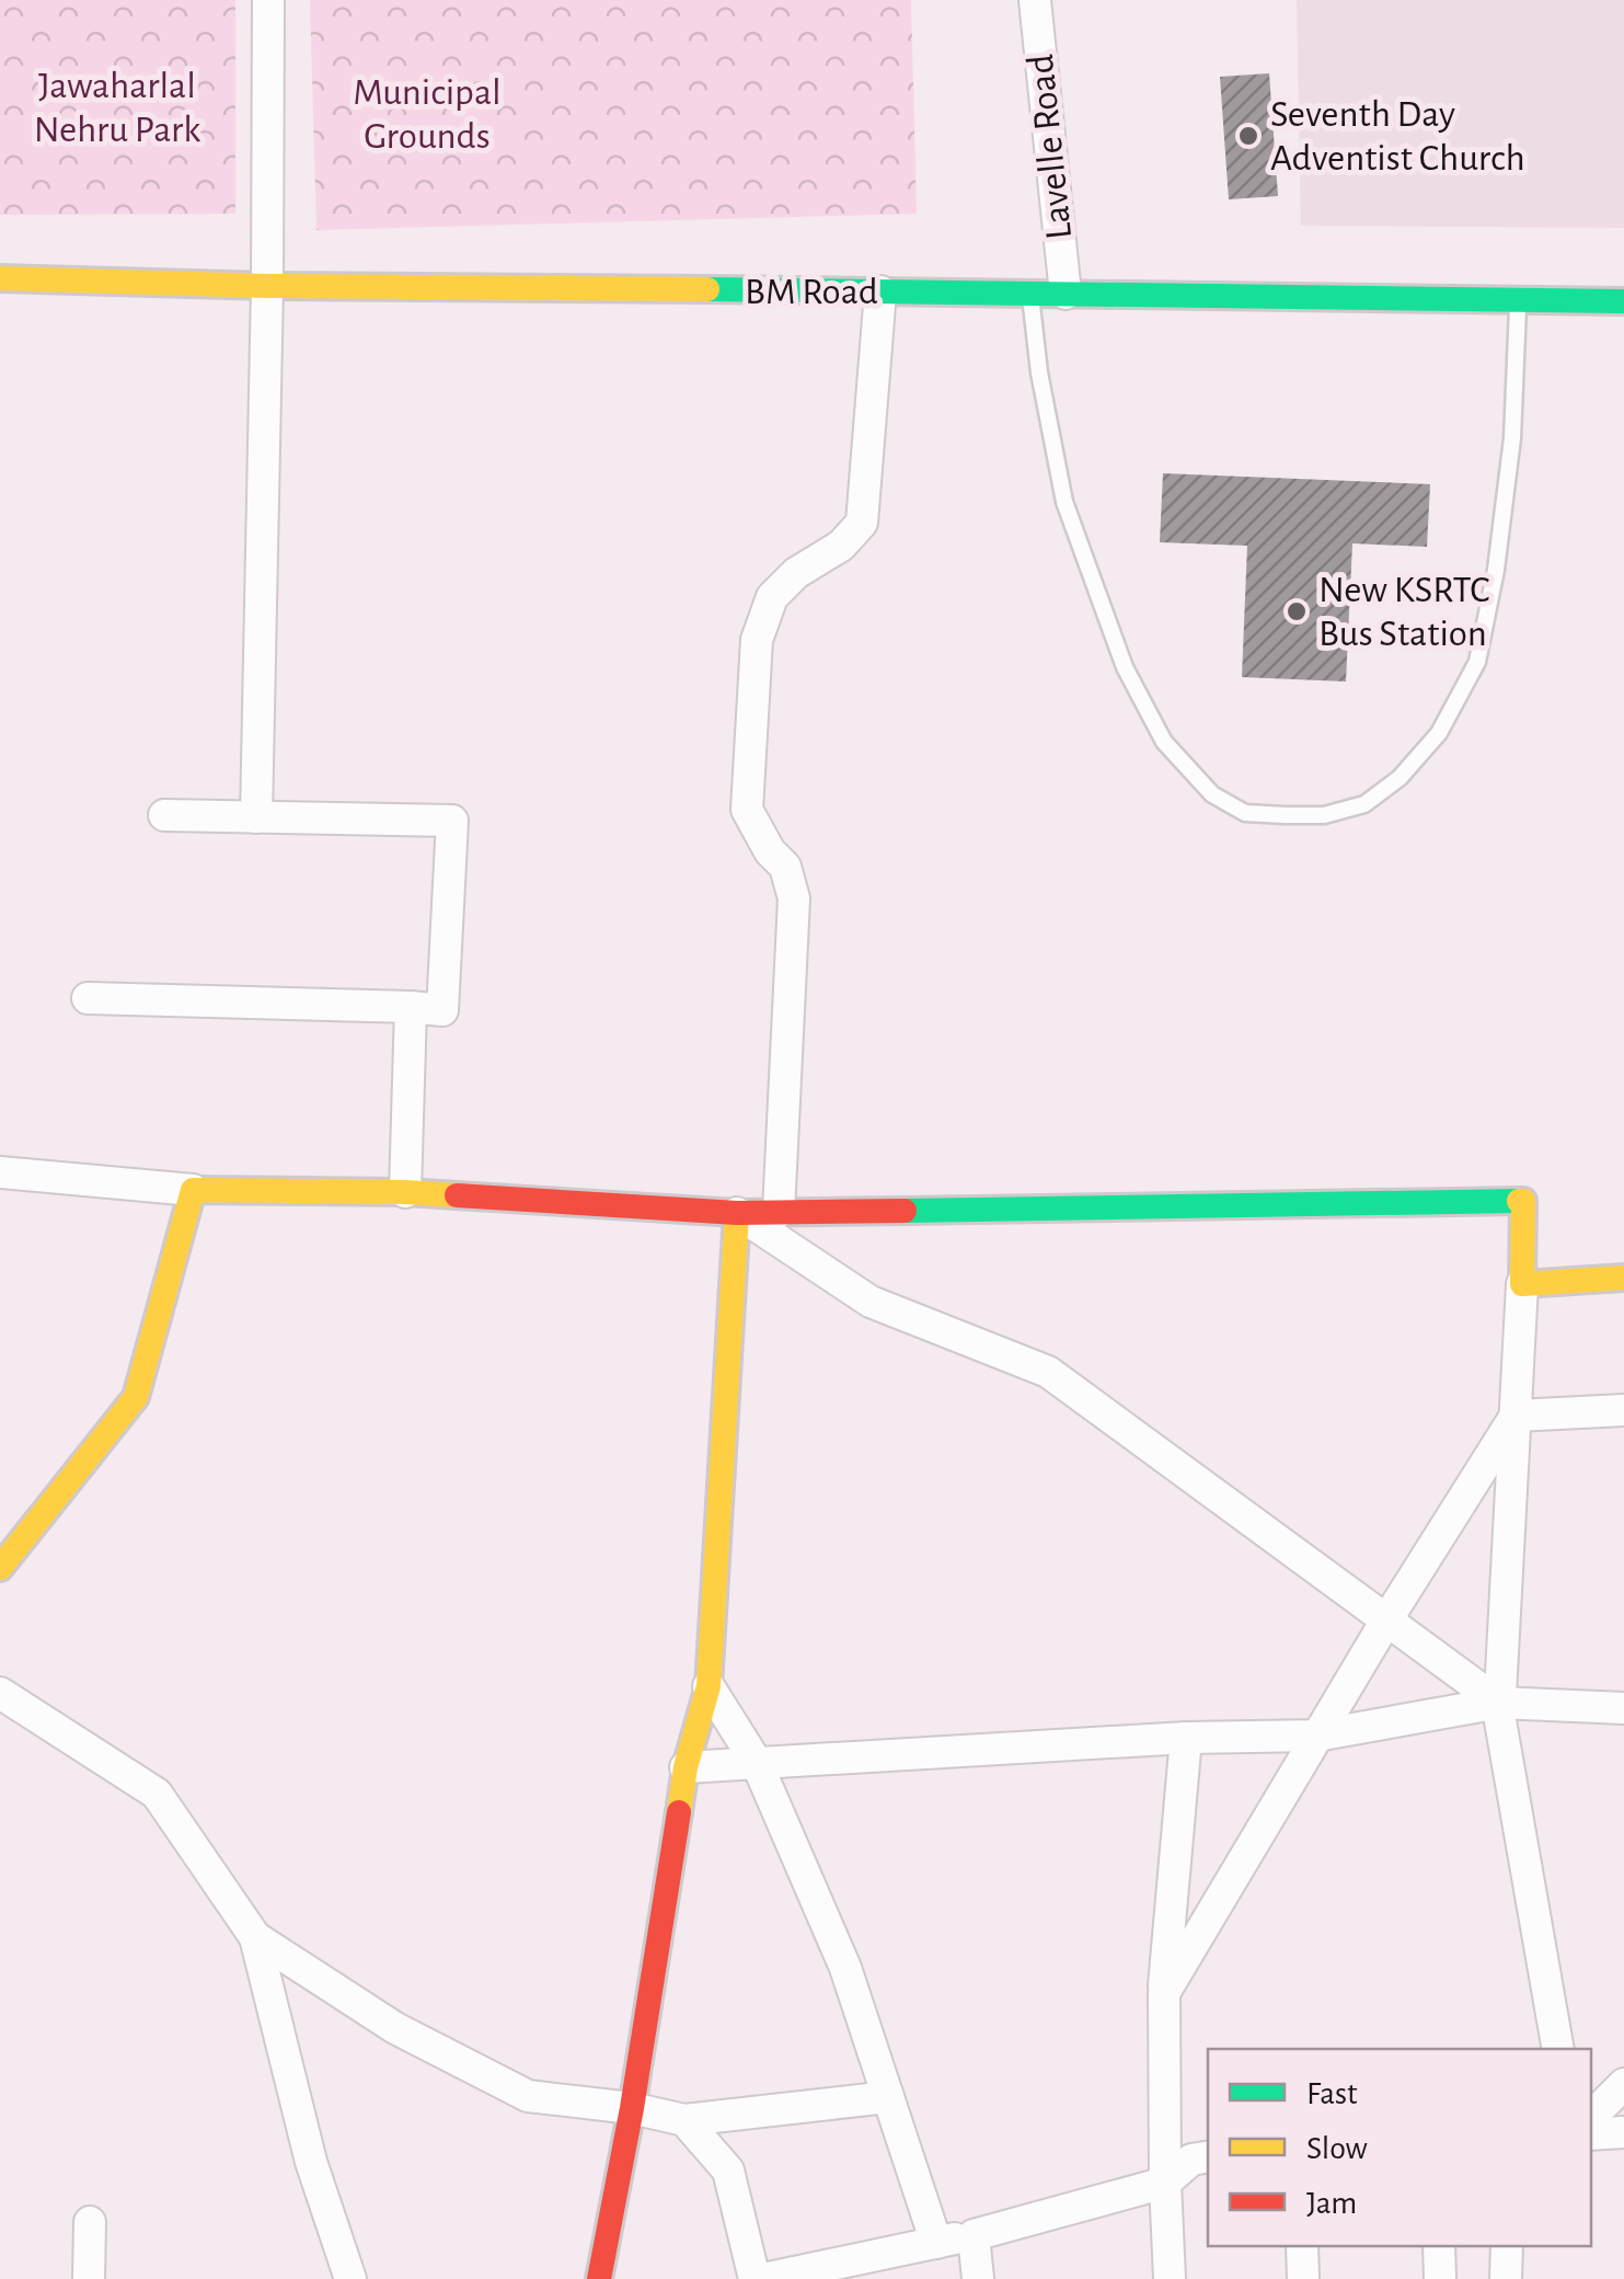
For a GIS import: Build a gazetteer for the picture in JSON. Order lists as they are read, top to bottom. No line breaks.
{"streets":{"street":["Lavelle Road","BM Road"]},"crossings":[["Lavelle Road","BM Road"]],"parks":["Jawaharlal Nehru Park","Municipal Grounds"],"places":["Seventh Day Adventist Church","New KSRTC Bus Station"],"legend":["Fast","Slow","Jam"]}
